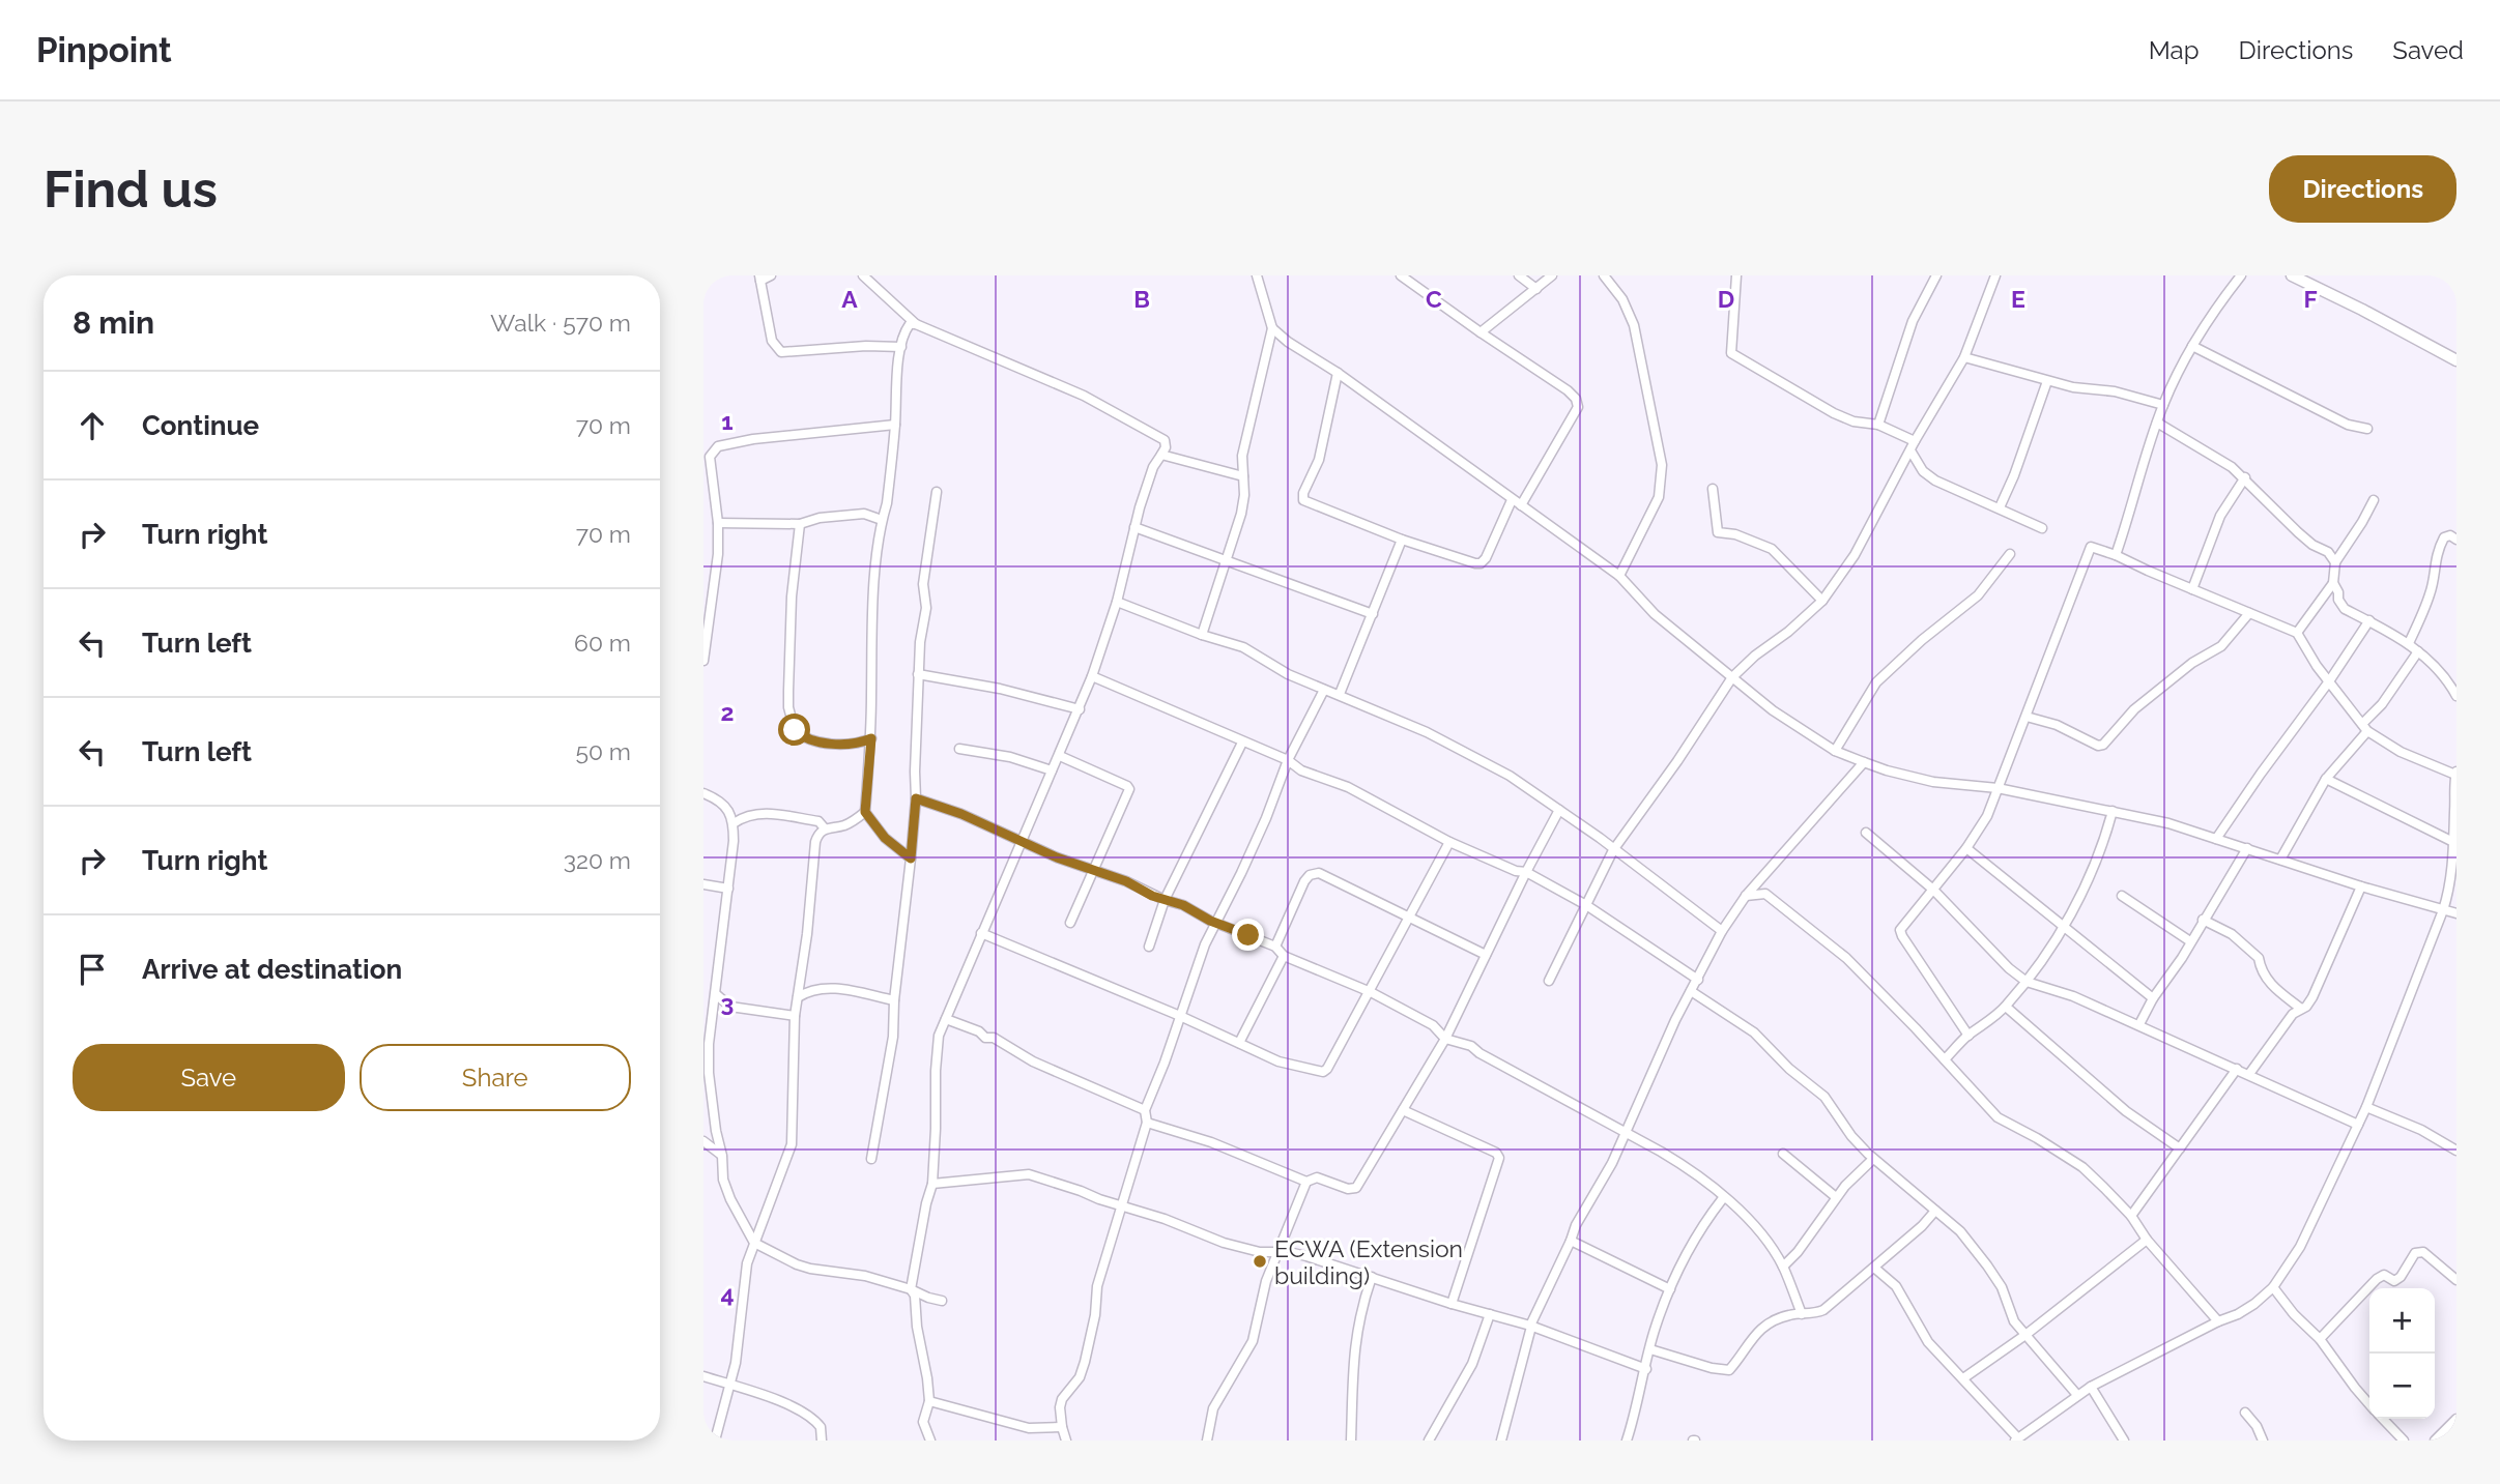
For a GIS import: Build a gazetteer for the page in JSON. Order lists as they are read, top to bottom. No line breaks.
{"places":["ECWA (Extension building)"],"page":{"header":"Pinpoint","nav":["Map","Directions","Saved"],"buttons":["Directions",["Save","Share"]],"title":"Find us","heading":["8 min","Walk · 570 m"],"list":[["Continue","70 m"],["Turn right","70 m"],["Turn left","60 m"],["Turn left","50 m"],["Turn right","320 m"],"Arrive at destination"],"map_buttons":["+","−"]},"grid":{"columns":["A","B","C","D","E","F"],"rows":["1","2","3","4"]}}
